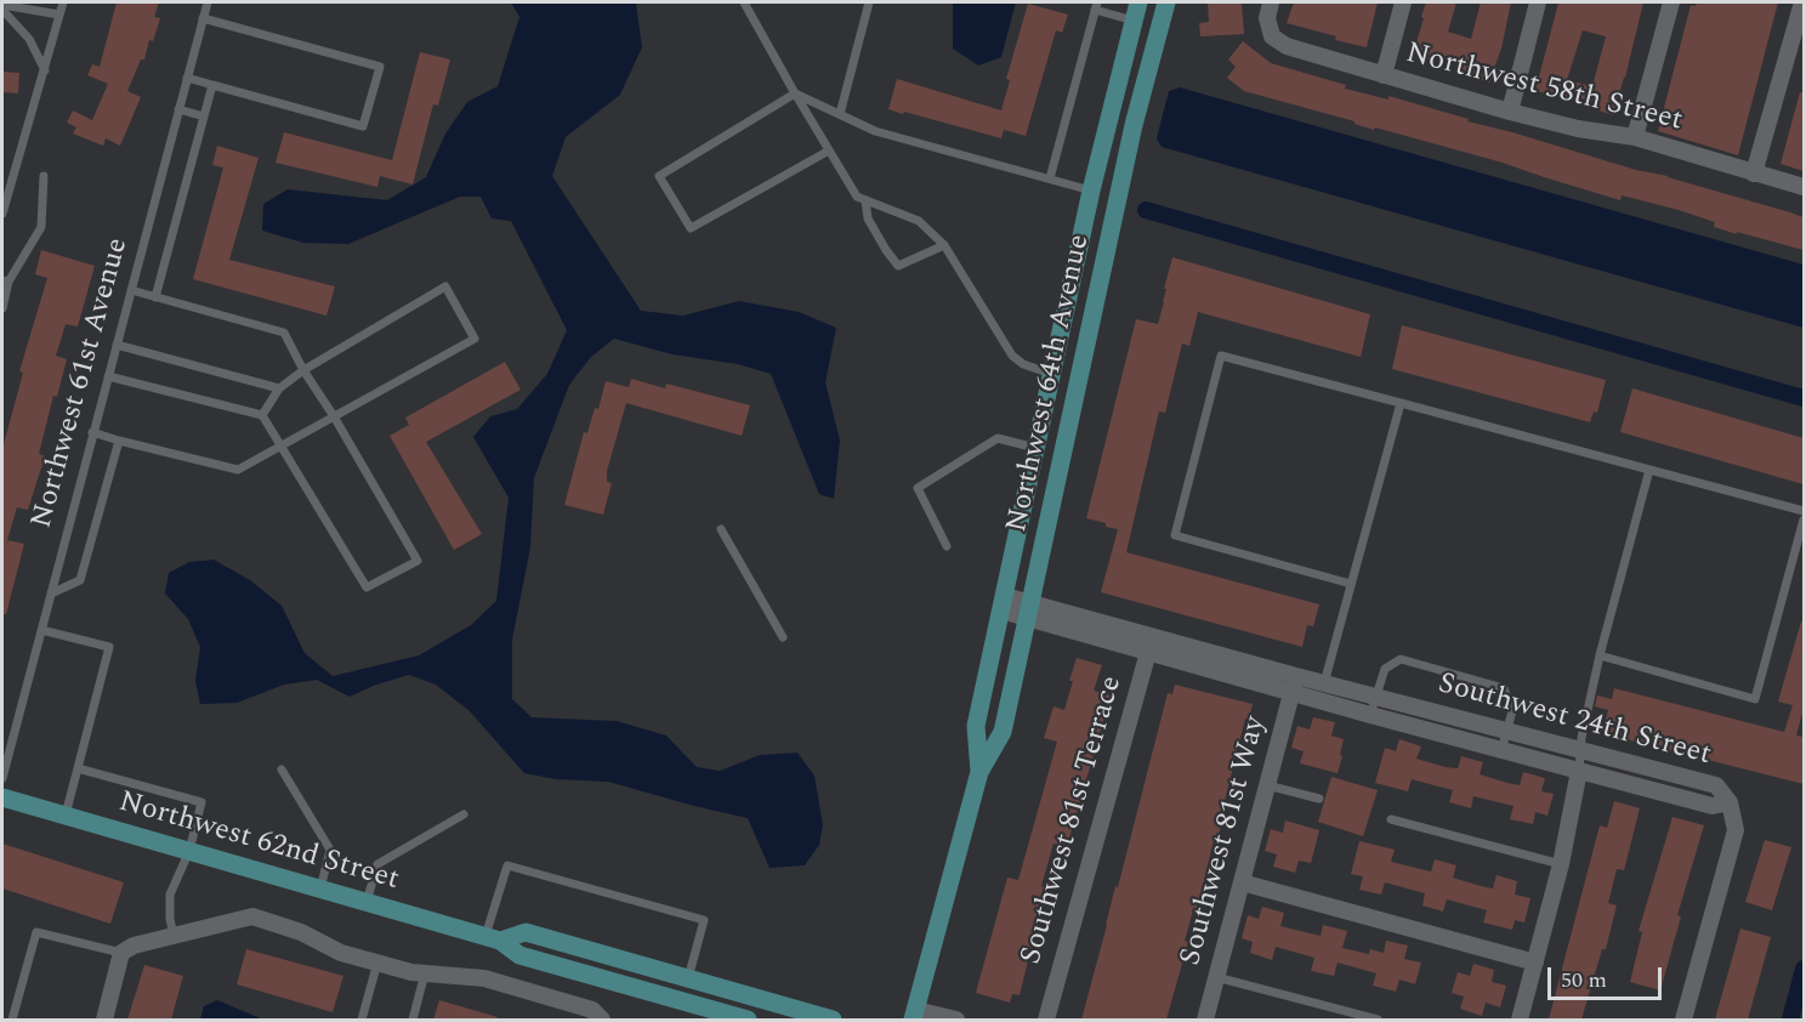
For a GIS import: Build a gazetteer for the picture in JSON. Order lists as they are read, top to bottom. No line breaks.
{"streets":{"street":["Northwest 58th Street","Northwest 64th Avenue","Southwest 24th Street","Southwest 81st Terrace","Southwest 81st Way","Northwest 62nd Street"],"lane":["Northwest 61st Avenue"]},"crossings":[["Northwest 64th Avenue","Southwest 24th Street"],["Southwest 24th Street","Southwest 81st Terrace"],["Southwest 24th Street","Southwest 81st Way"]],"scale_bar":"50 m"}
